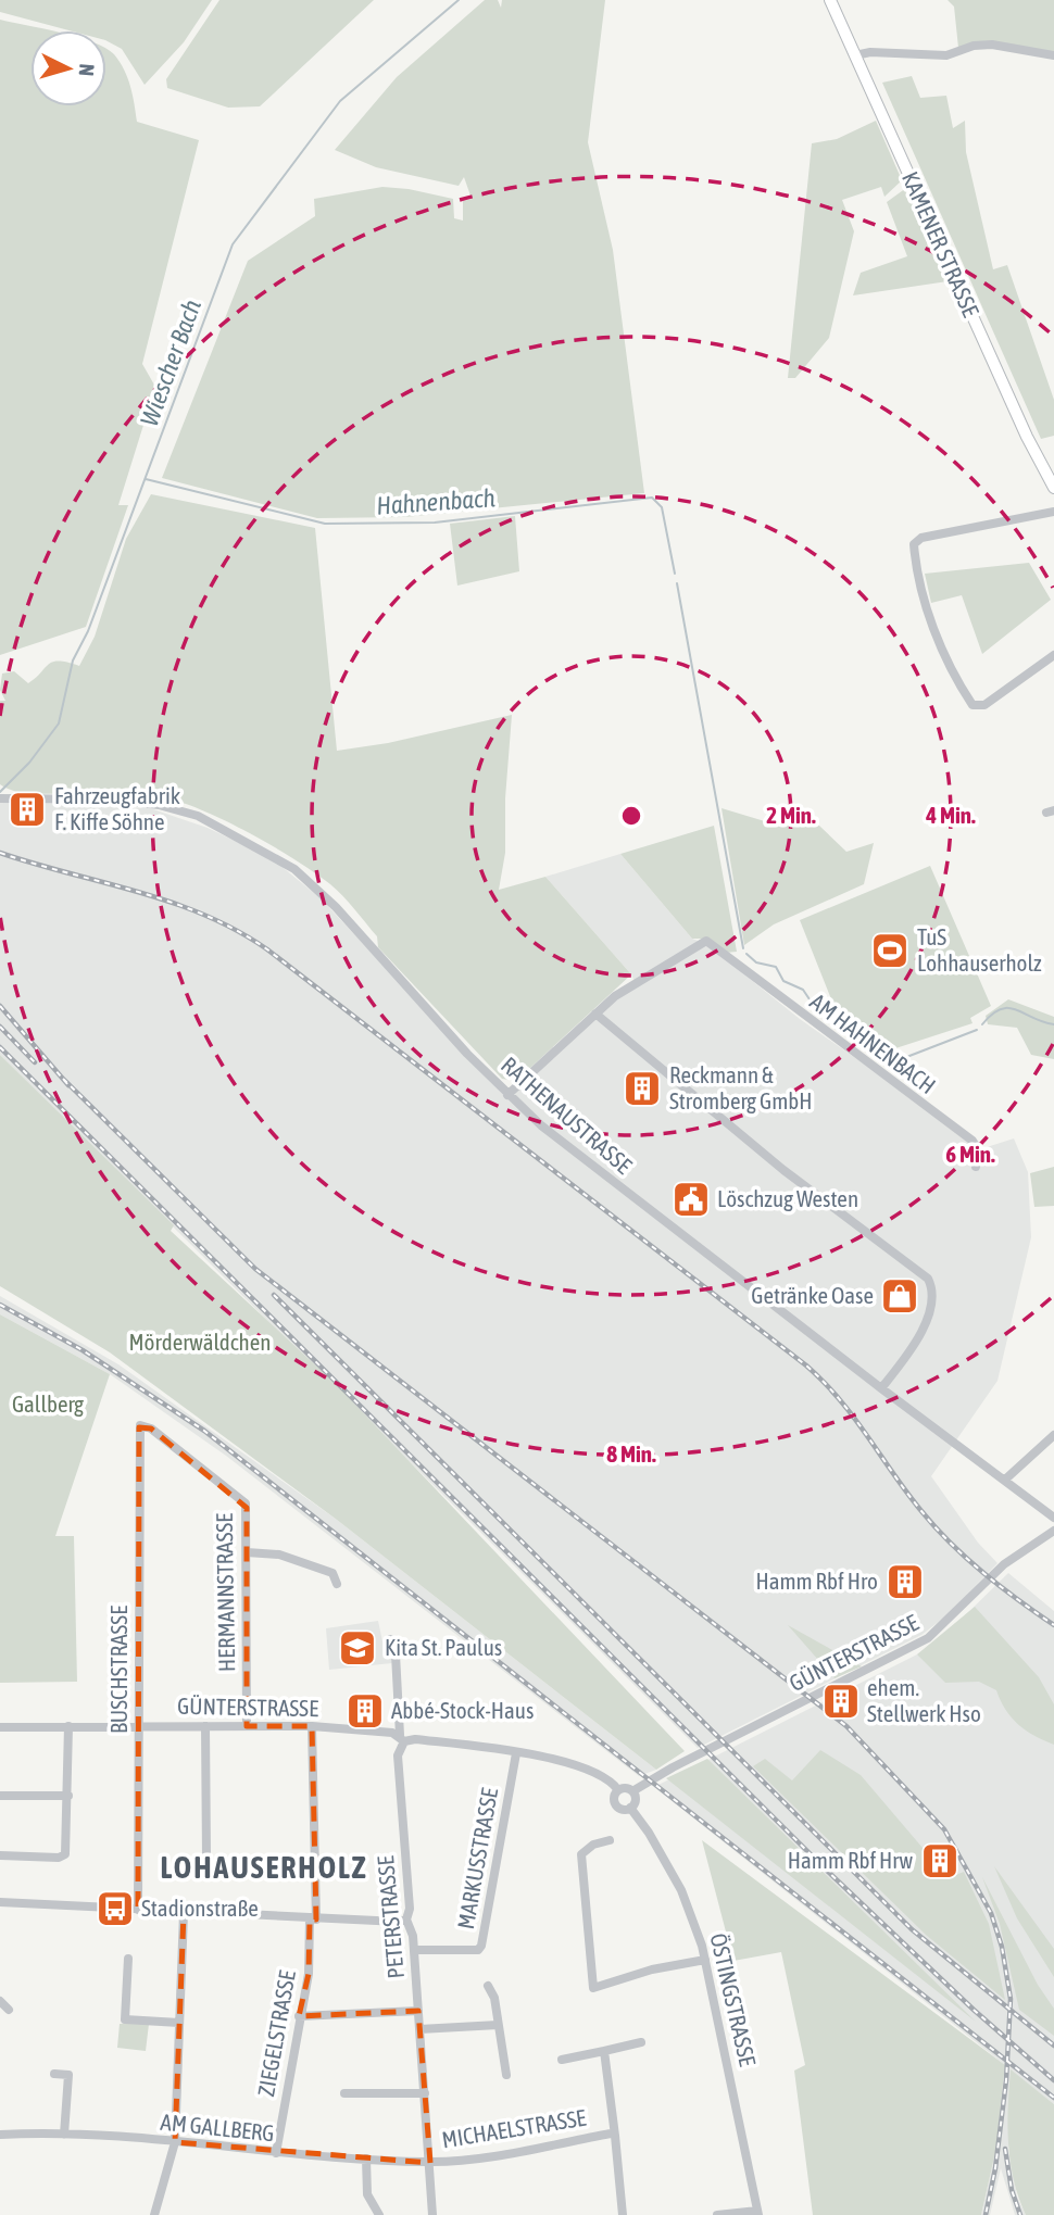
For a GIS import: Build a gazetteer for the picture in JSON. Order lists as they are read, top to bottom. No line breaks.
{"streets":{"main road":["KAMENER STRASSE"],"street":["AM HAHNENBACH","RATHENAUSTRASSE","HERMANNSTRASSE","GÜNTERSTRASSE","BUSCHSTRASSE","MARKUSSTRASSE","PETERSTRASSE","ÖSTINGSTRASSE","ZIEGELSTRASSE","AM GALLBERG","MICHAELSTRASSE"]},"crossings":[["HERMANNSTRASSE","GÜNTERSTRASSE"],["HERMANNSTRASSE","BUSCHSTRASSE"],["GÜNTERSTRASSE","BUSCHSTRASSE"],["GÜNTERSTRASSE","MARKUSSTRASSE"],["GÜNTERSTRASSE","PETERSTRASSE"],["GÜNTERSTRASSE","ÖSTINGSTRASSE"],["GÜNTERSTRASSE","ZIEGELSTRASSE"],["MARKUSSTRASSE","PETERSTRASSE"],["PETERSTRASSE","AM GALLBERG"],["PETERSTRASSE","MICHAELSTRASSE"],["ZIEGELSTRASSE","AM GALLBERG"],["AM GALLBERG","MICHAELSTRASSE"]],"districts":["LOHAUSERHOLZ"],"water":["Wiescher Bach","Hahnenbach"],"parks":["Mörderwäldchen","Gallberg"],"places":{"building":["Fahrzeugfabrik F. Kiffe Söhne","Reckmann & Stromberg GmbH","Hamm Rbf Hro","ehem. Stellwerk Hso","Abbé-Stock-Haus","Hamm Rbf Hrw"],"sports":["TuS Lohhauserholz"],"public building":["Löschzug Westen"],"shop":["Getränke Oase"],"school or university":["Kita St. Paulus"],"bus stop":["Stadionstraße"]},"north":"right","rings":["2 Min.","4 Min.","6 Min.","8 Min."]}
